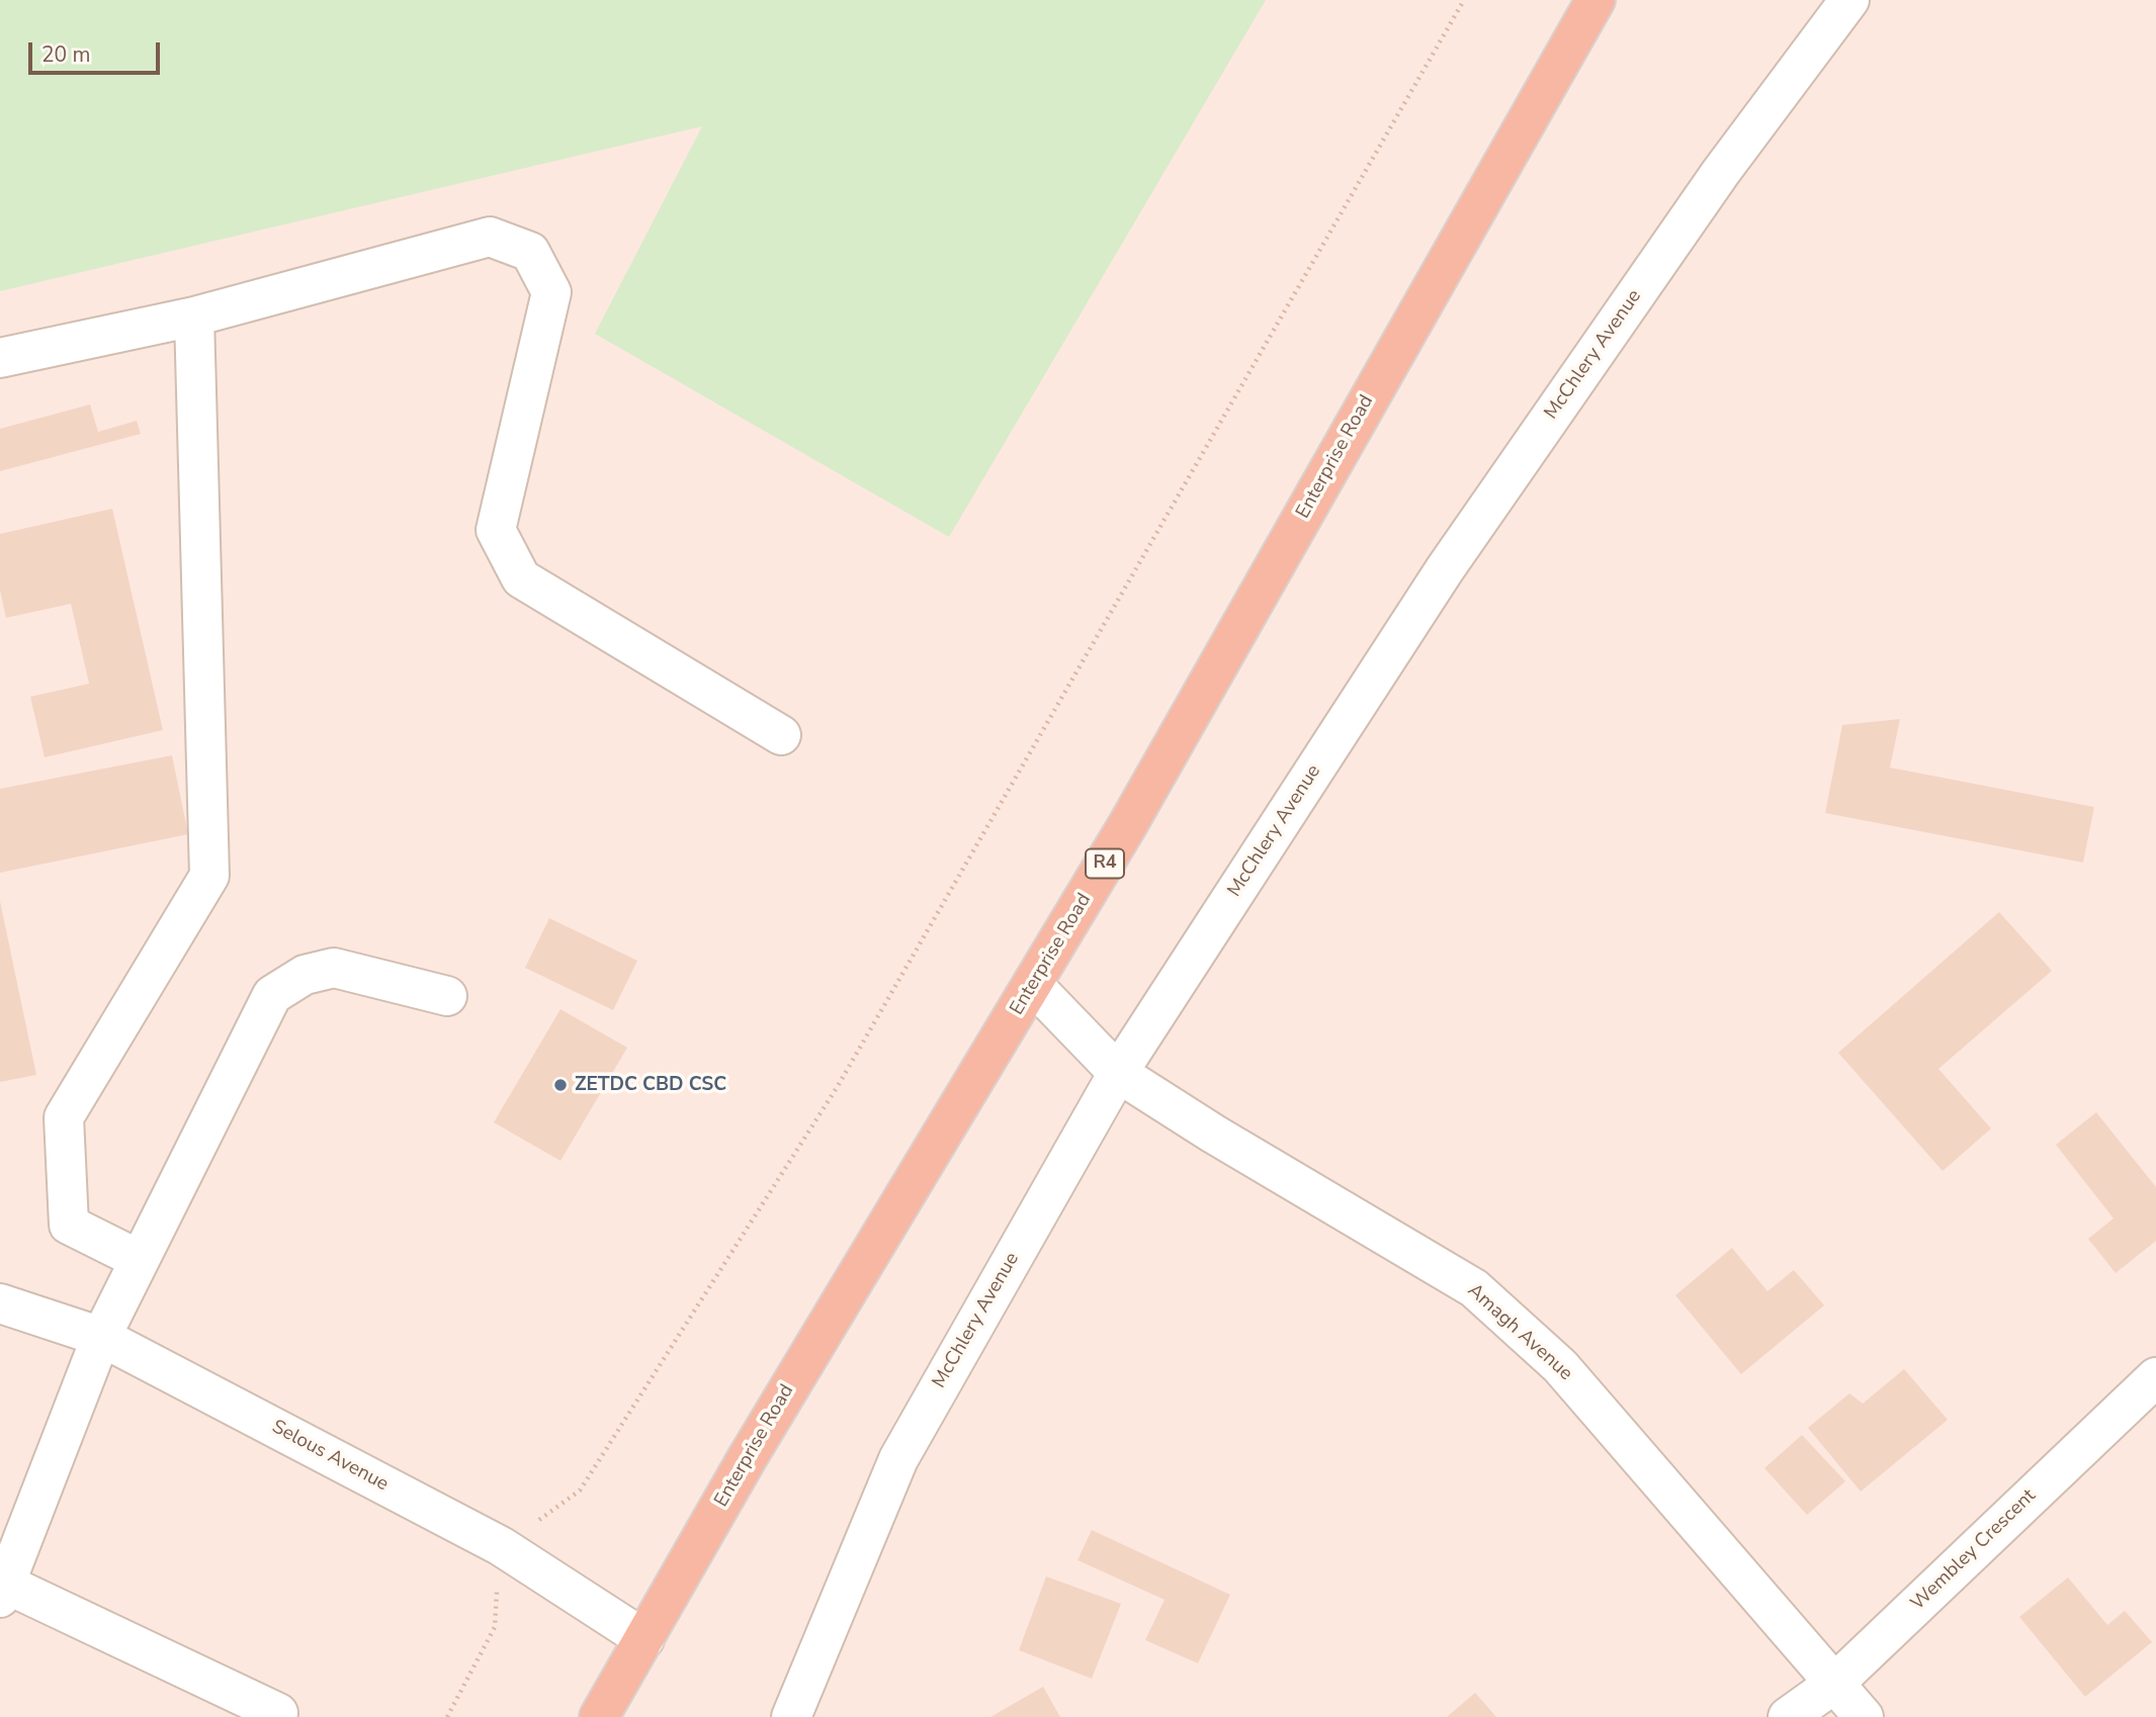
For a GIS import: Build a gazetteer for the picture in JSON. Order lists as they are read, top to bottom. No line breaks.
{"streets":{"highway":["Enterprise Road","R4"],"street":["McChlery Avenue","Amagh Avenue","Selous Avenue","Wembley Crescent"]},"crossings":[["McChlery Avenue","Amagh Avenue"],["Enterprise Road","Amagh Avenue"],["Enterprise Road","Selous Avenue"],["Amagh Avenue","Wembley Crescent"]],"places":["ZETDC CBD CSC"],"scale_bar":"20 m"}
